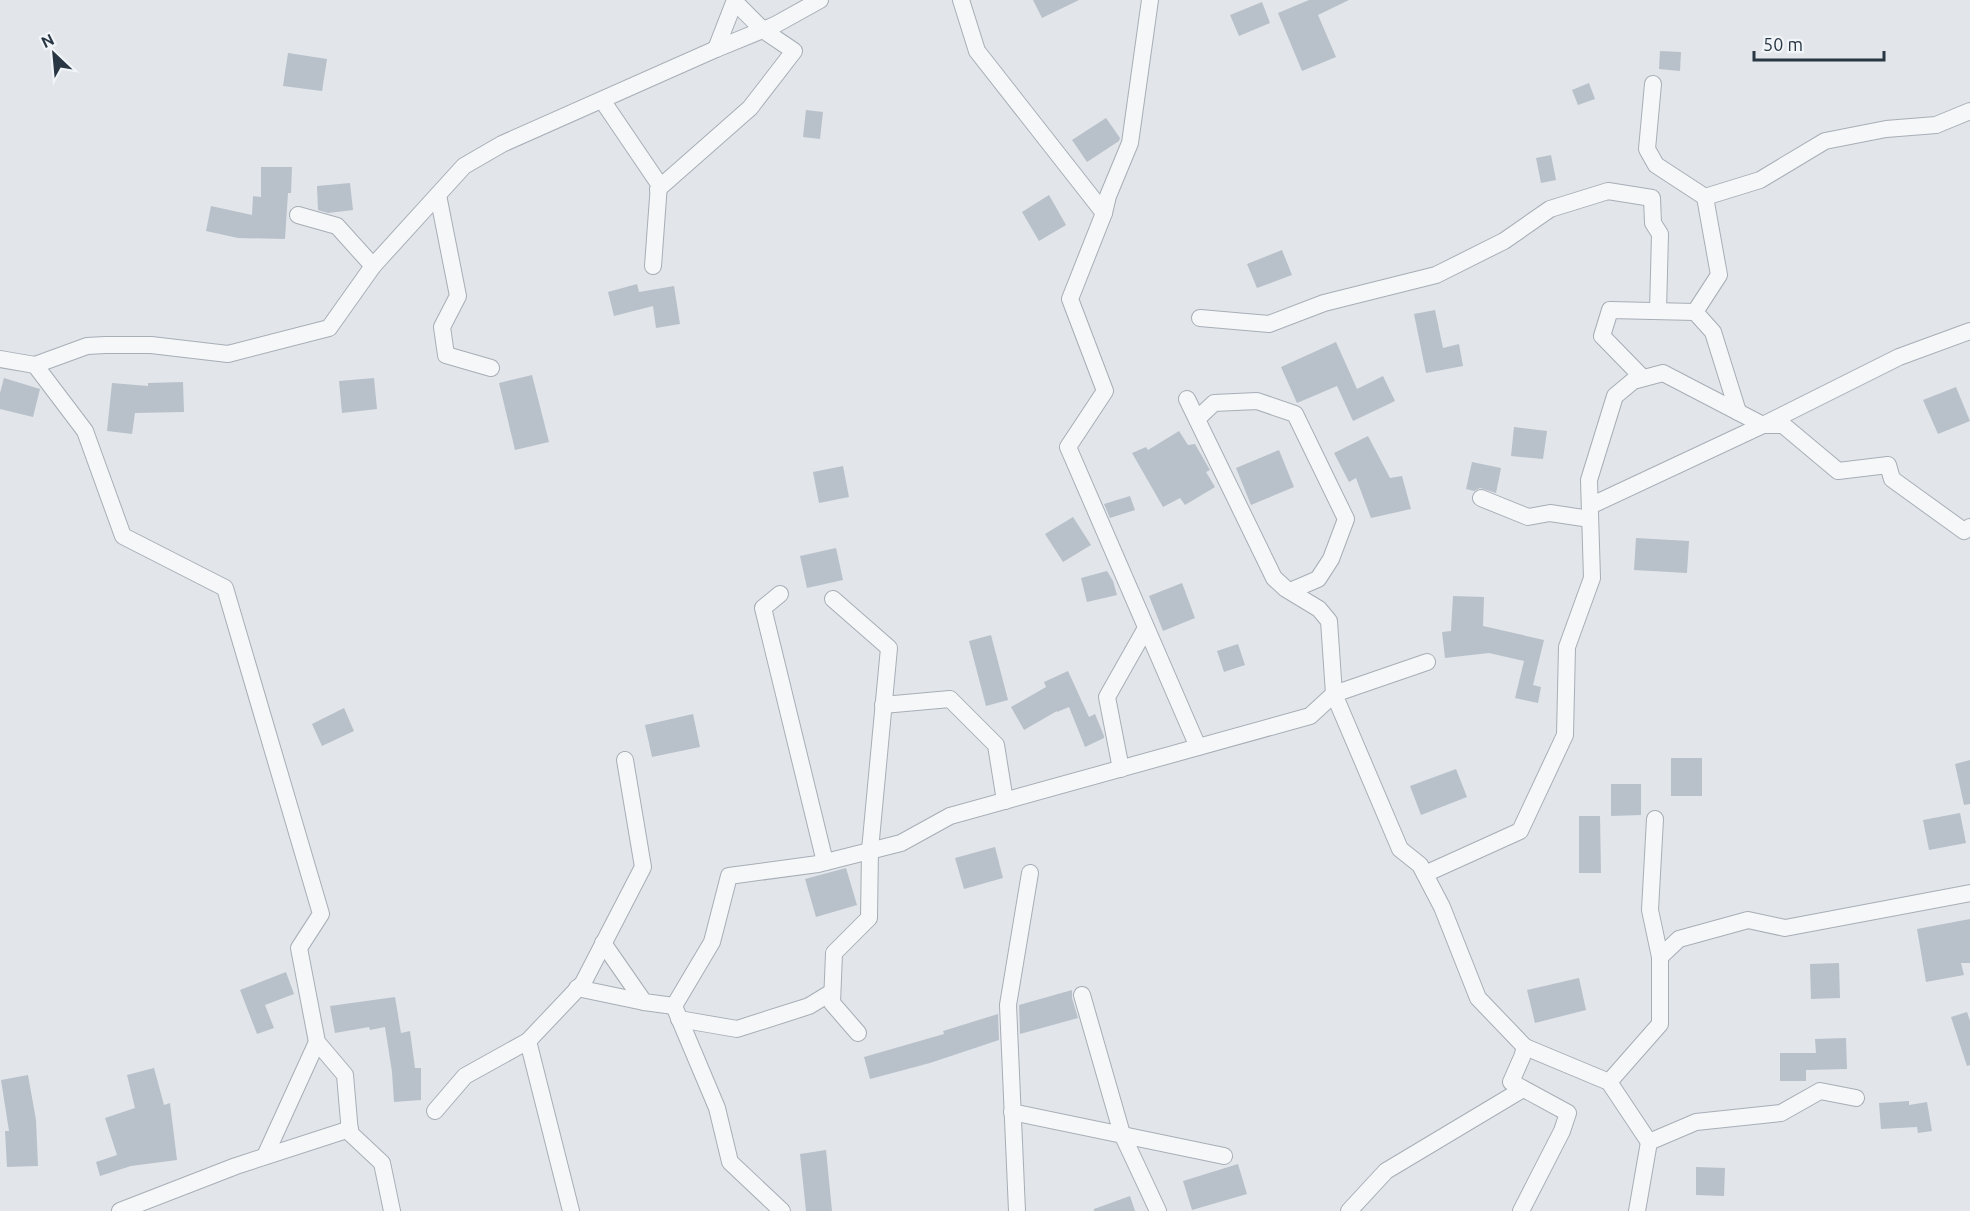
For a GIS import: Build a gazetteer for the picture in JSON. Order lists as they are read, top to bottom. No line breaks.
{"scale_bar":"50 m","north":"top left"}
